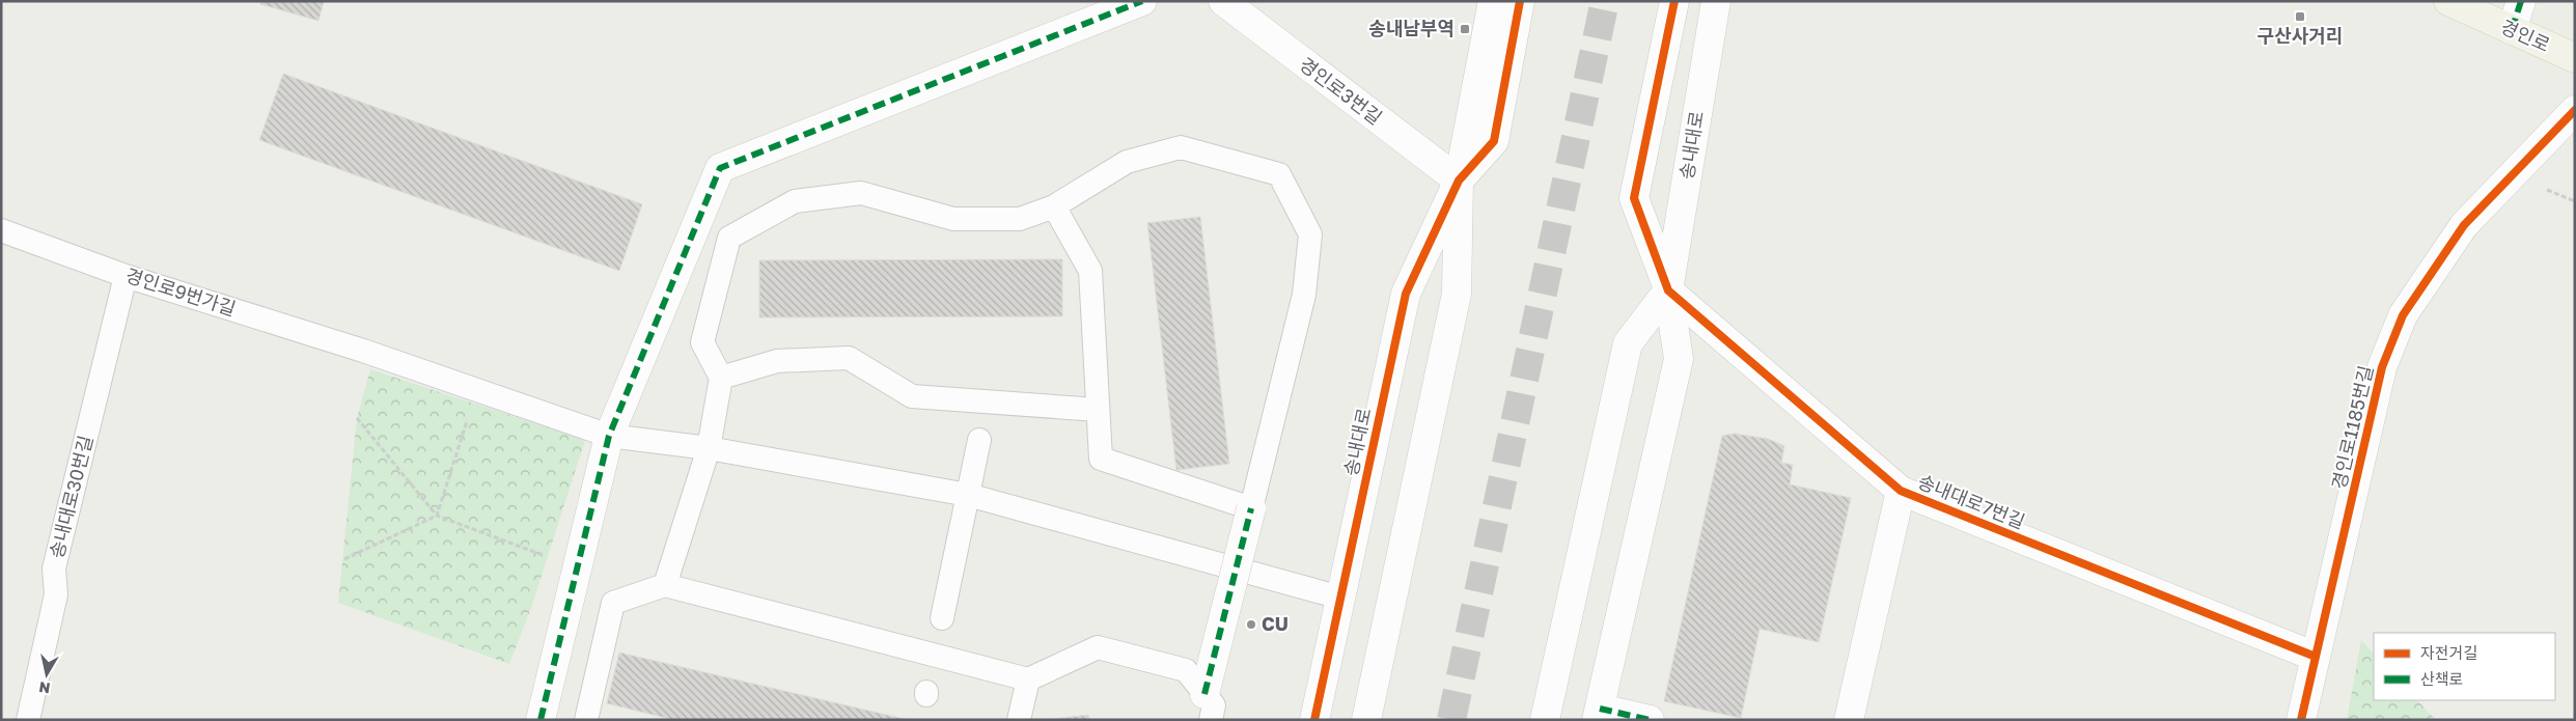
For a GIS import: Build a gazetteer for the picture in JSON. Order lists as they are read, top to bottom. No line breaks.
{"streets":{"main road":["경인로"],"street":["경인로3번길","송내대로","경인로1185번길","송내대로7번길"],"lane":["경인로9번가길","송내대로30번길"]},"crossings":[["경인로3번길","송내대로"],["송내대로","경인로9번가길"],["송내대로","송내대로7번길"],["경인로9번가길","송내대로30번길"],["경인로1185번길","송내대로7번길"]],"places":{"transit":["구산사거리","송내남부역"],"other":["CU"]},"legend":["자전거길","산책로"],"north":"bottom"}
